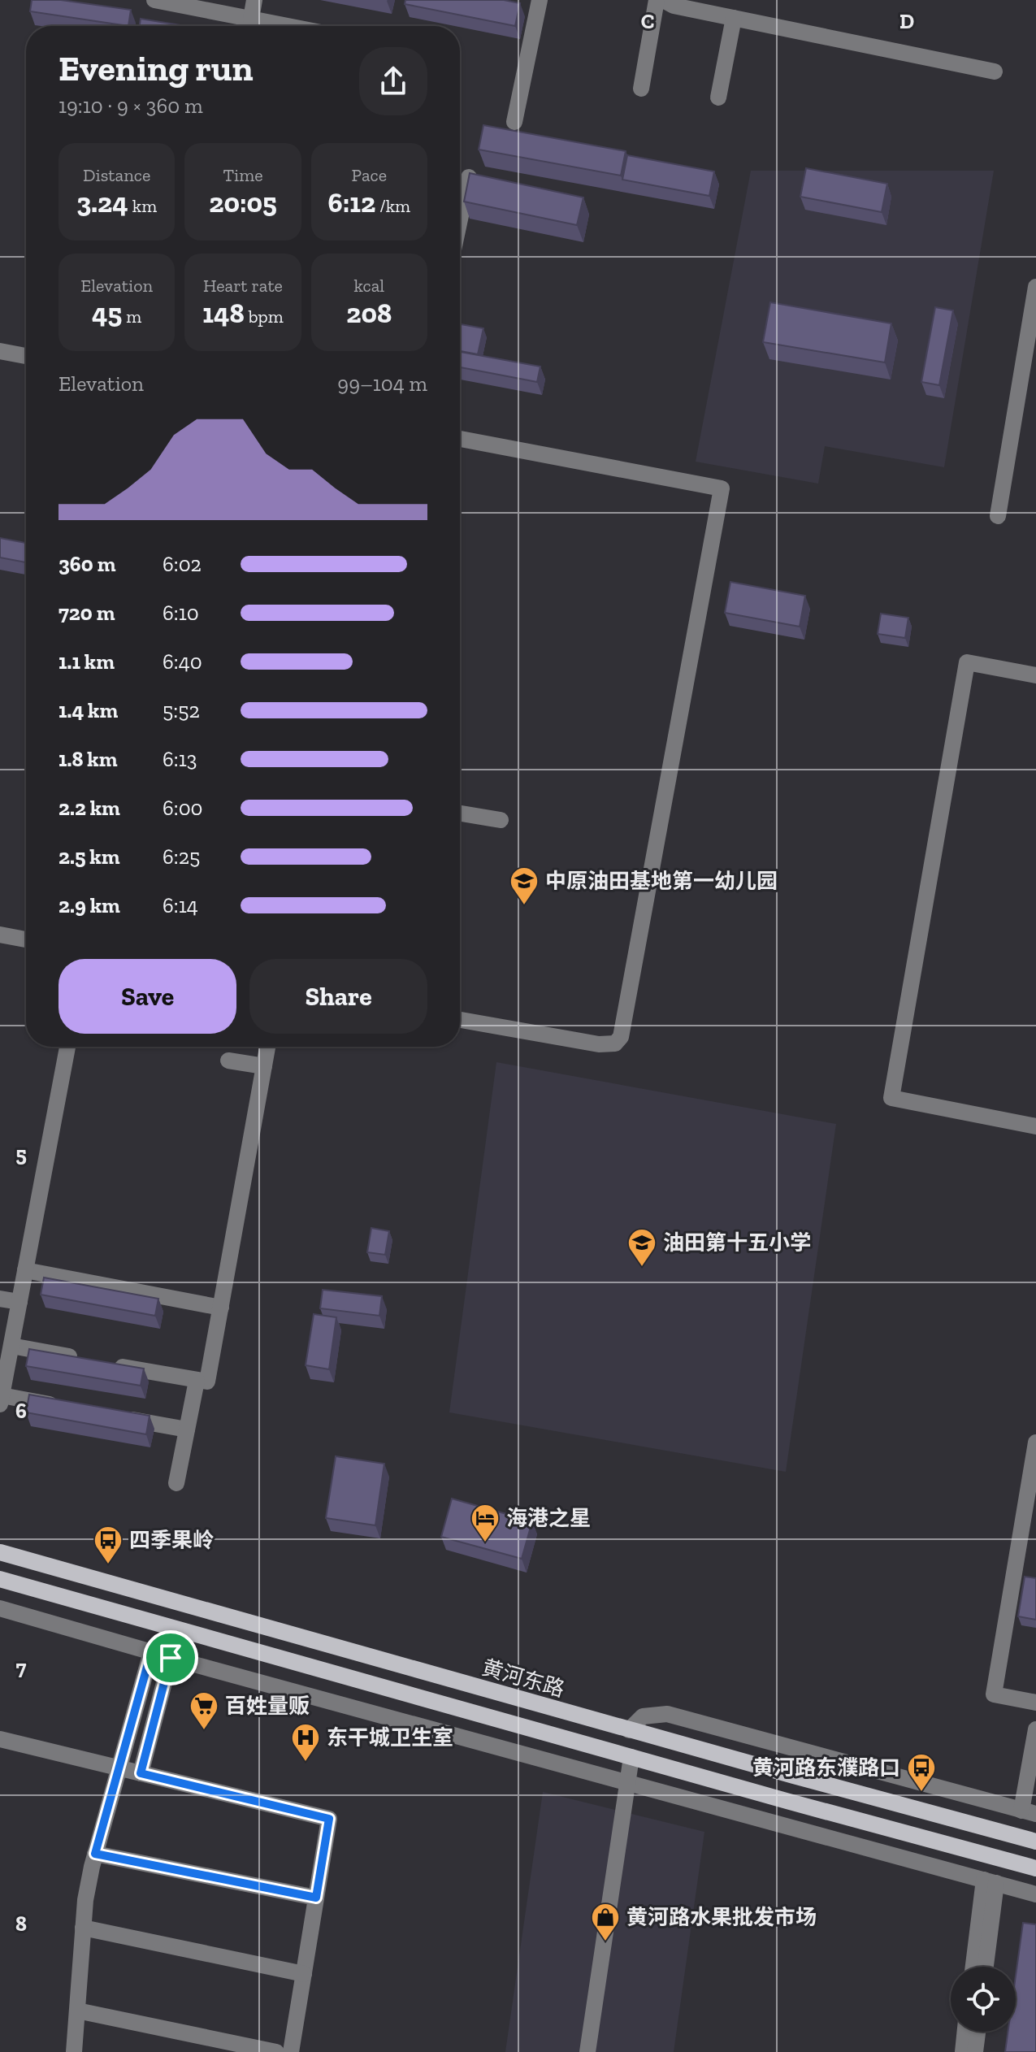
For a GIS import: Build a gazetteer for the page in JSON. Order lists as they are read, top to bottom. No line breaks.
{"streets":{"main road":["黄河东路"]},"places":{"school or university":["中原油田基地第一幼儿园","油田第十五小学"],"hotel":["海港之星"],"bus stop":["四季果岭","黄河路东濮路口"],"supermarket":["百姓量贩"],"hospital":["东干城卫生室"],"shop":["黄河路水果批发市场"]},"page":{"heading":["Evening run","19:10 · 9 × 360 m"],"stats":[["Distance","3.24 km"],["Time","20:05"],["Pace","6:12 /km"],["Elevation","45 m"],["Heart rate","148 bpm"],["kcal","208"]],"chart":["Elevation","99–104 m"],"list":[{"name":"360 m","note":"6:02"},{"name":"720 m","note":"6:10"},{"name":"1.1 km","note":"6:40"},{"name":"1.4 km","note":"5:52"},{"name":"1.8 km","note":"6:13"},{"name":"2.2 km","note":"6:00"},{"name":"2.5 km","note":"6:25"},{"name":"2.9 km","note":"6:14"}],"buttons":["Save","Share"]},"grid":{"columns":["C","D"],"rows":["5","6","7","8"]}}
